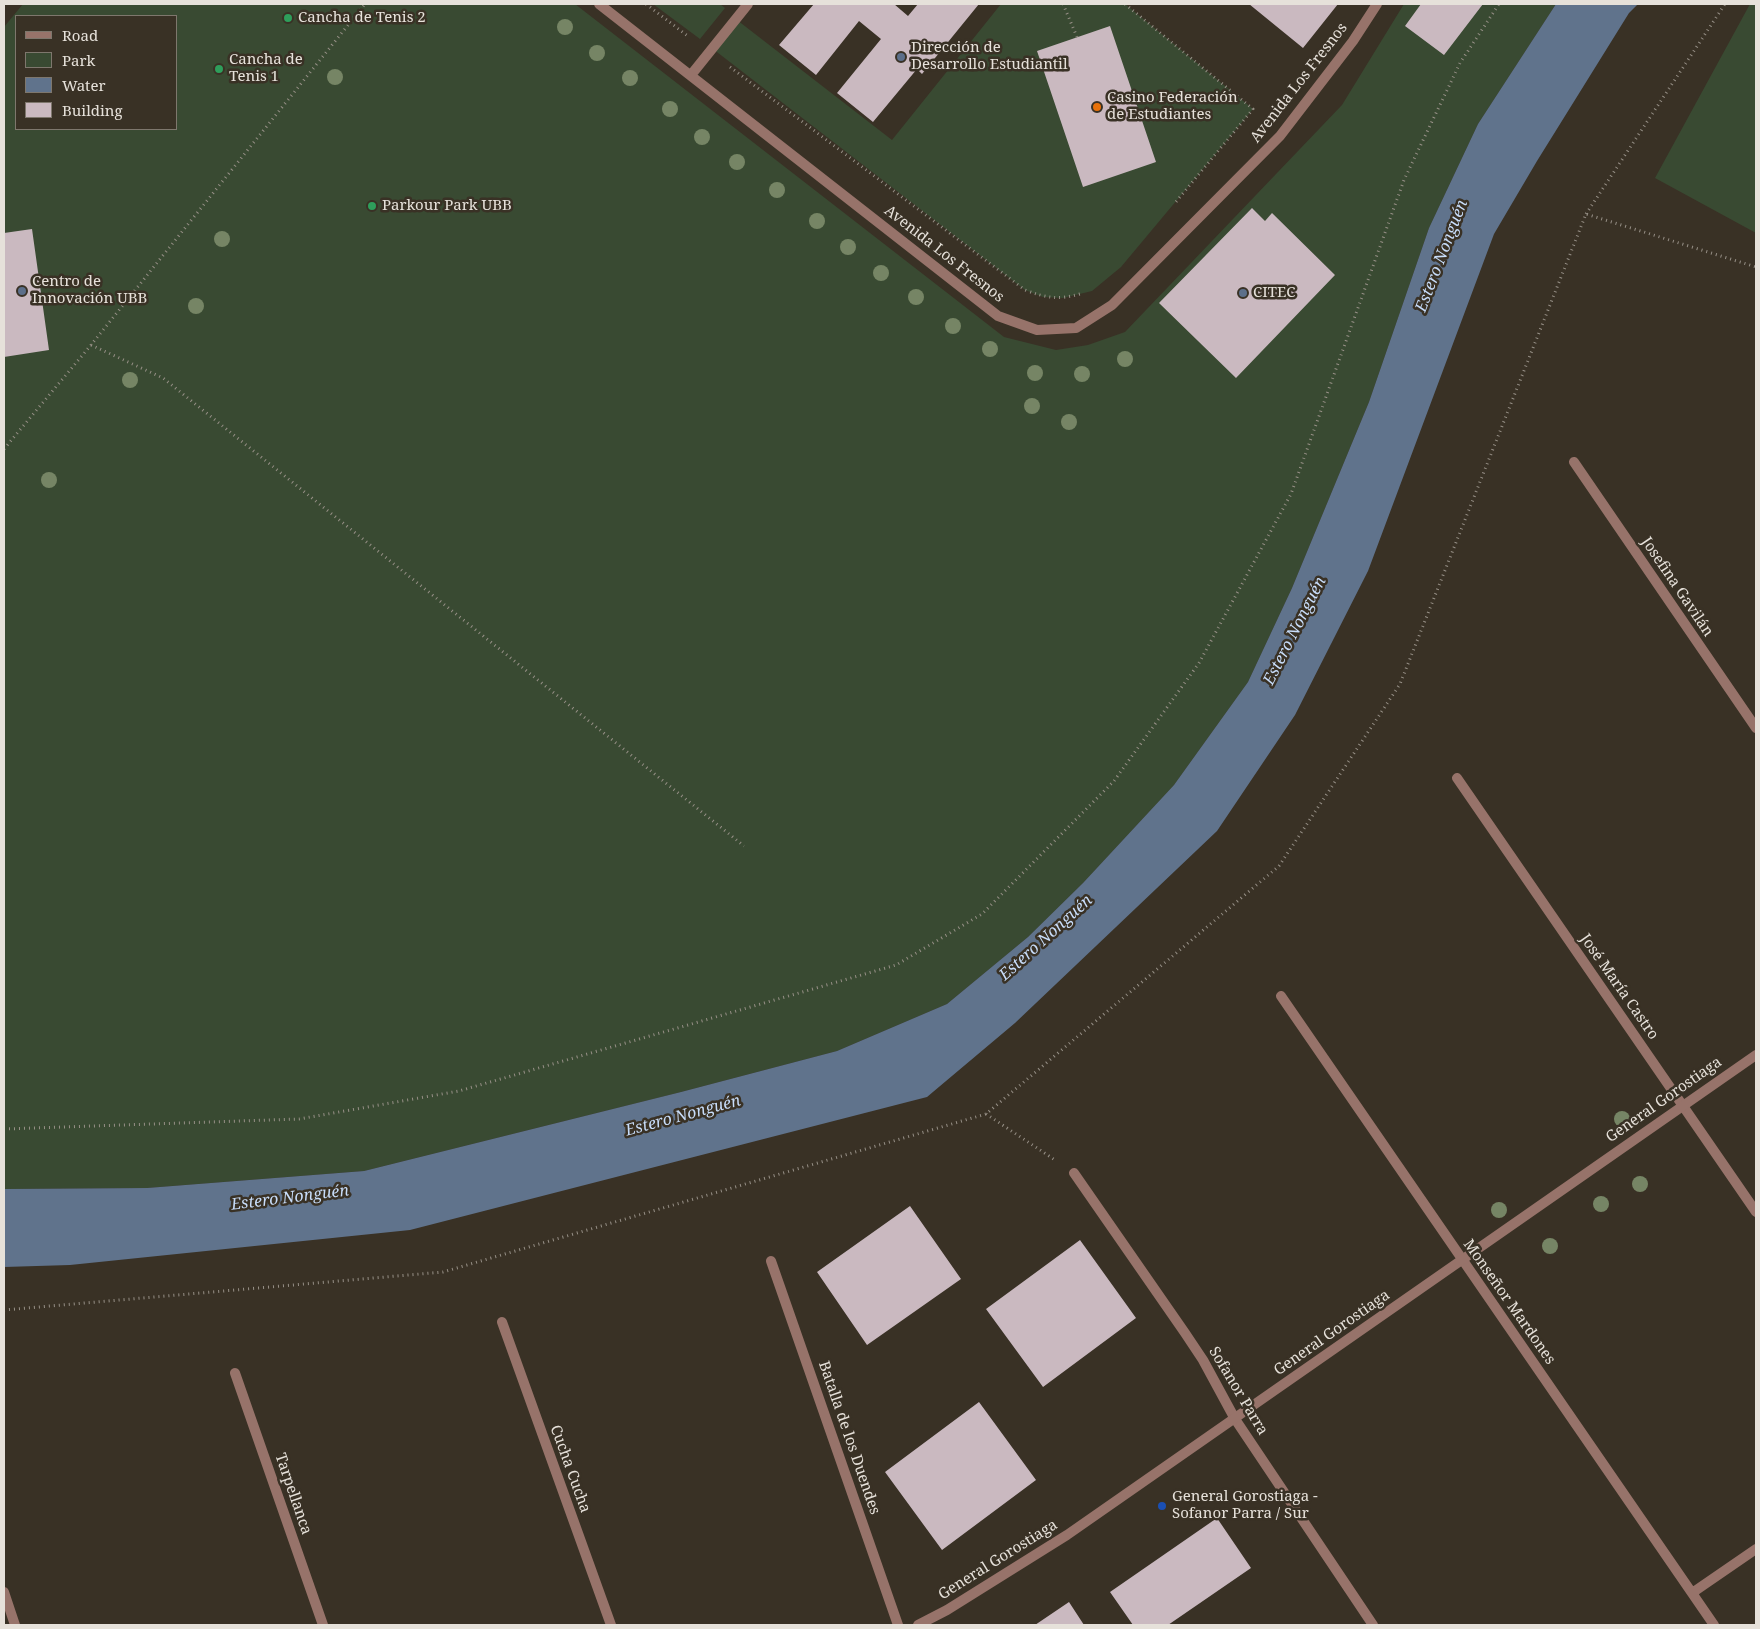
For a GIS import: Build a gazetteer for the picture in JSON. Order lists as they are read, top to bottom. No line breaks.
{"streets":{"street":["Avenida Los Fresnos","Josefina Gavilán","José María Castro","General Gorostiaga","Monseñor Mardones","Sofanor Parra","Batalla de los Duendes","Cucha Cucha","Tarpellanca"]},"crossings":[["José María Castro","General Gorostiaga"],["General Gorostiaga","Monseñor Mardones"],["General Gorostiaga","Sofanor Parra"]],"water":["Estero Nonguén"],"places":["Cancha de Tenis 2","Dirección de Desarrollo Estudiantil","Cancha de Tenis 1","Casino Federación de Estudiantes","Parkour Park UBB","Centro de Innovación UBB","CITEC","General Gorostiaga - Sofanor Parra / Sur"],"legend":["Road","Park","Water","Building"]}
